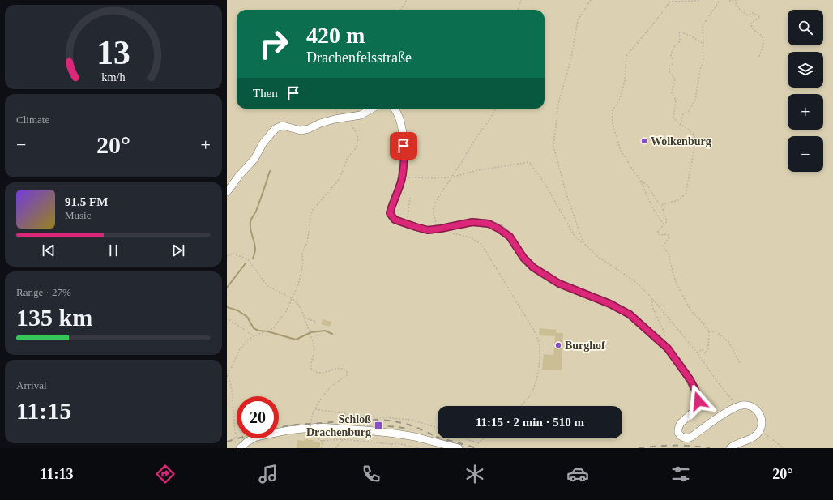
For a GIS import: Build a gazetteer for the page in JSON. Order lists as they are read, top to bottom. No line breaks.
{"places":{"other":["Wolkenburg","Burghof"],"transit":["Schloß Drachenburg"]},"page":{"map_buttons":["+","−"],"turn":["420 m","Drachenfelsstraße"],"then":"Then","tile":["Climate",["Range · 27%","135 km"],["Arrival","11:15"]],"heat":["−","20°","+"],"song":["91.5 FM","Music"],"limit":"20","trip":"11:15 · 2 min · 510 m","tabs":["11:13","20°"],"gauge":["13","km/h"]}}
